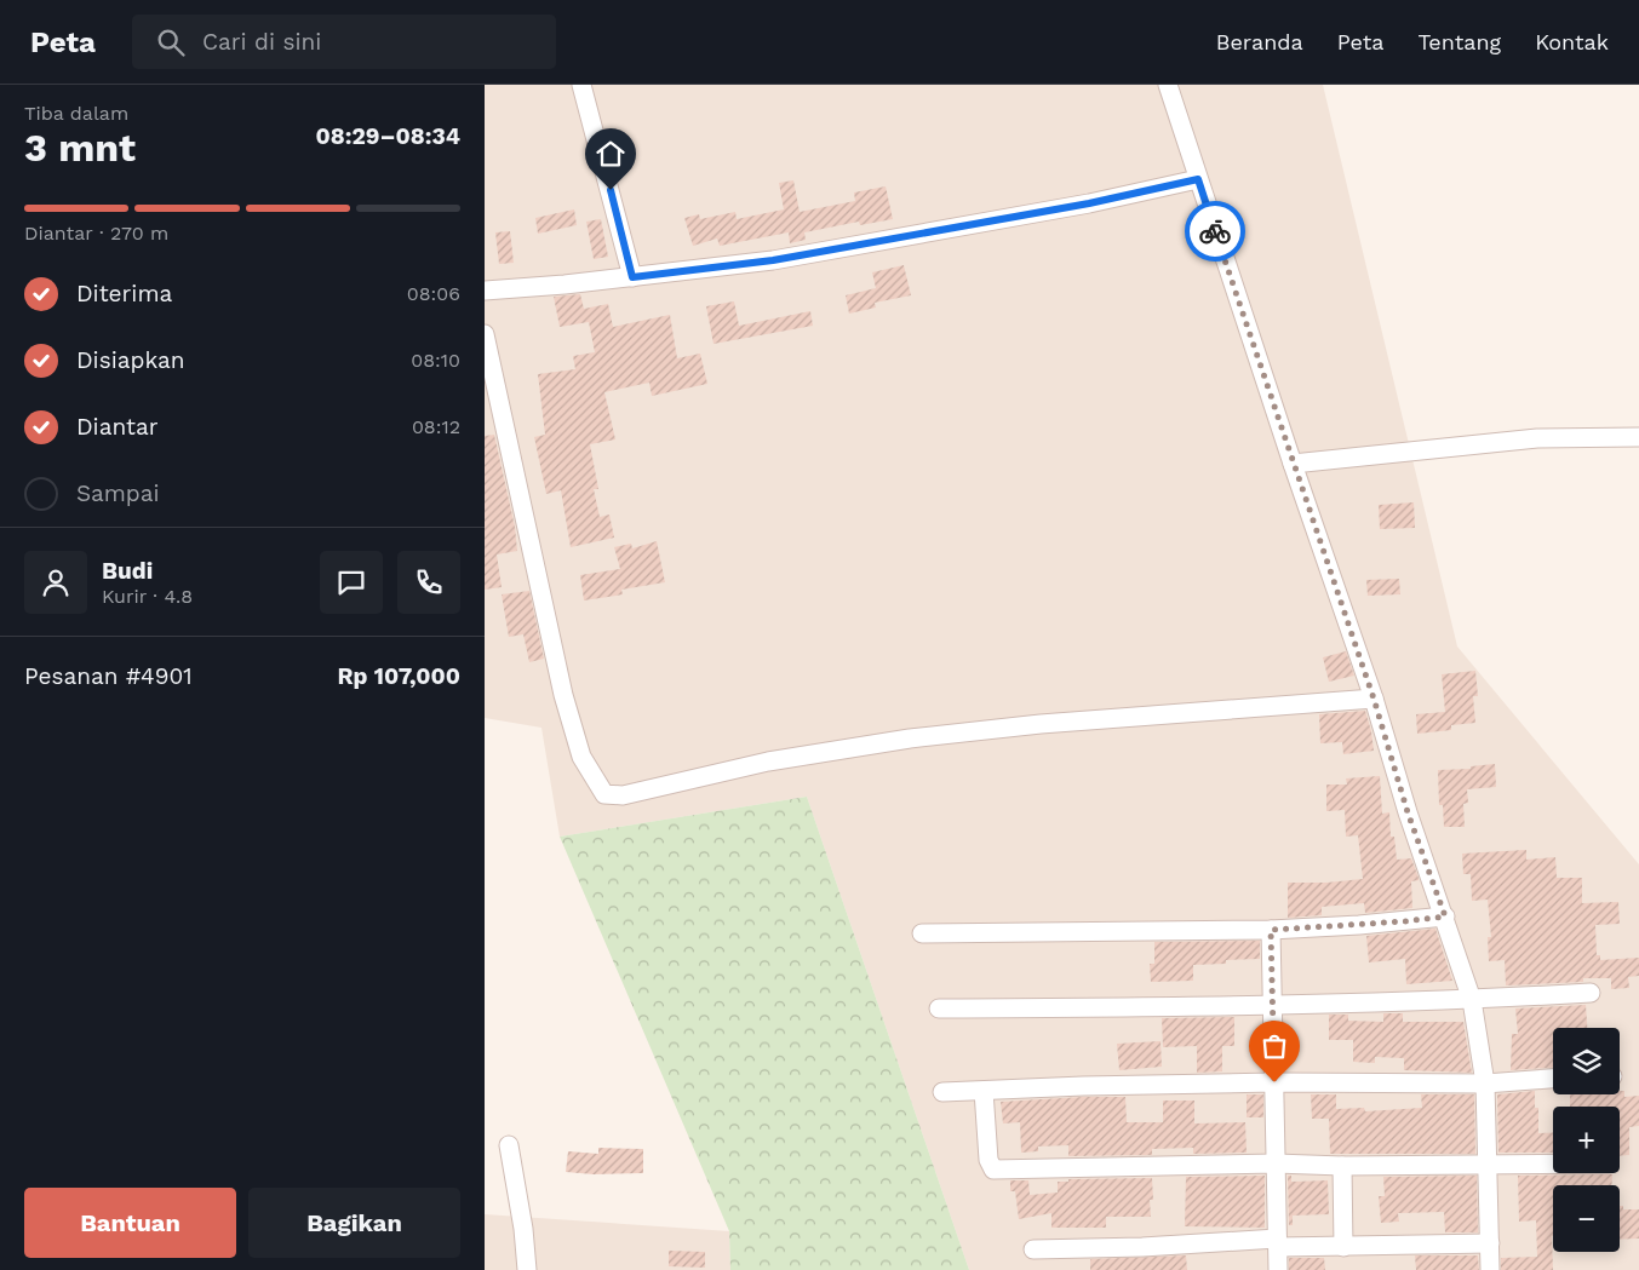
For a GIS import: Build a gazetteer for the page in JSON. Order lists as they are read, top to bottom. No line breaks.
{"page":{"header":"Peta","search":"Cari di sini","nav":["Beranda","Peta","Tentang","Kontak"],"heading":["3 mnt","Tiba dalam","08:29–08:34"],"panel":["Budi","Kurir · 4.8","Pesanan #4901","Rp 107,000"],"bar":"Diantar · 270 m","list":[["Diterima","08:06"],["Disiapkan","08:10"],["Diantar","08:12"],"Sampai"],"map_buttons":["+","−"],"buttons":["Bantuan","Bagikan"]}}
